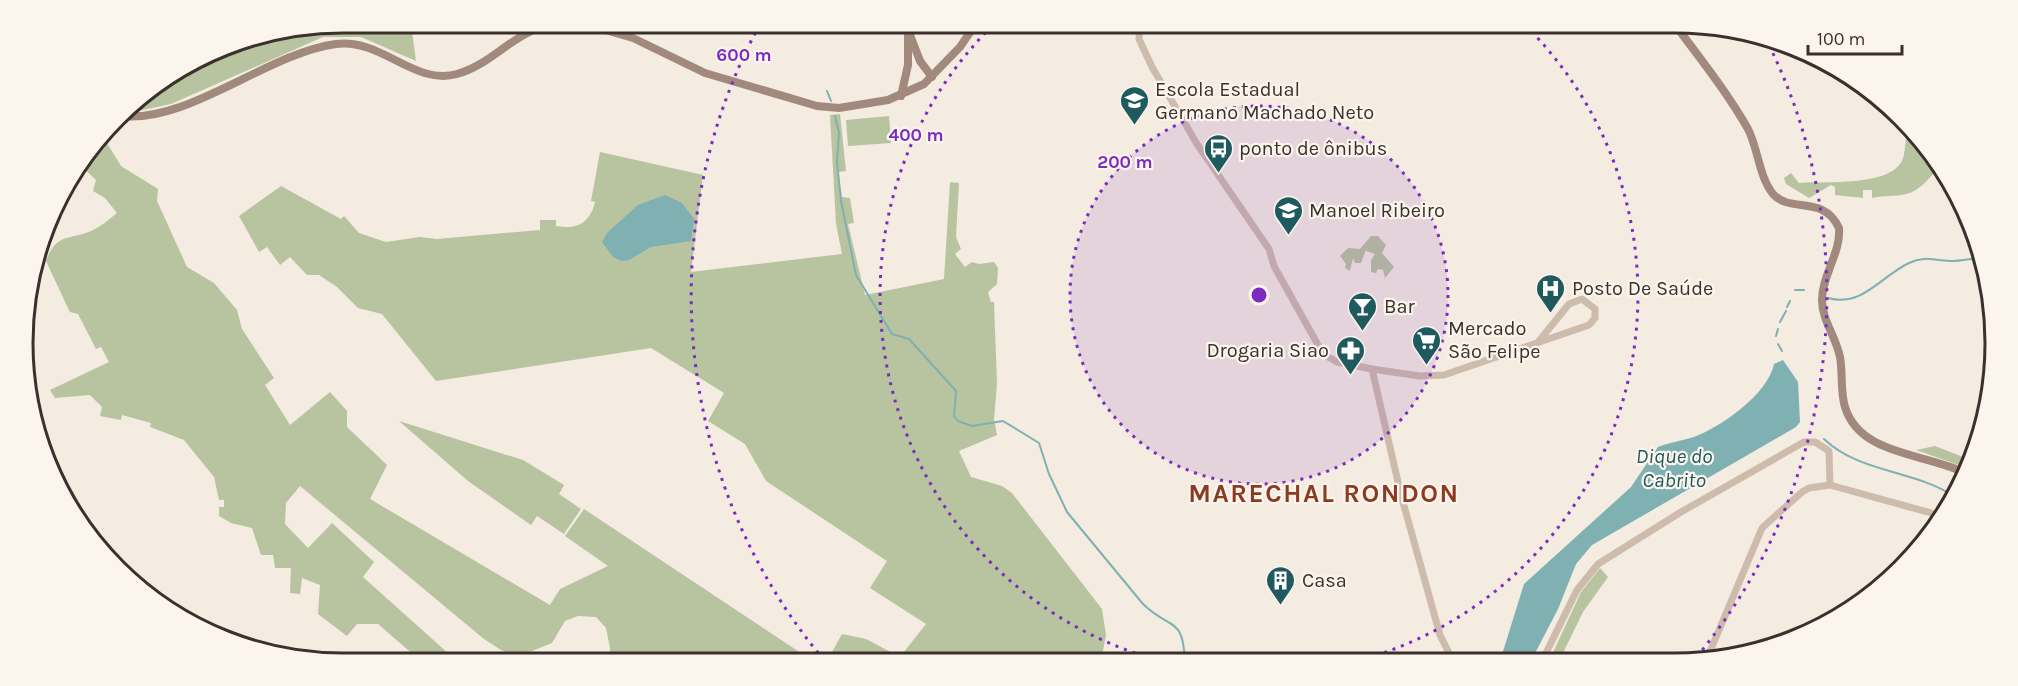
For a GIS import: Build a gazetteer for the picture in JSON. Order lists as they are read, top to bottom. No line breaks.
{"districts":["MARECHAL RONDON"],"water":["Dique do Cabrito"],"places":{"school or university":["Escola Estadual Germano Machado Neto","Manoel Ribeiro"],"bus stop":["ponto de ônibus"],"hospital":["Posto De Saúde"],"bar":["Bar"],"supermarket":["Mercado São Felipe"],"pharmacy":["Drogaria Siao"],"building":["Casa"]},"scale_bar":"100 m","rings":["600 m","400 m","200 m"]}
